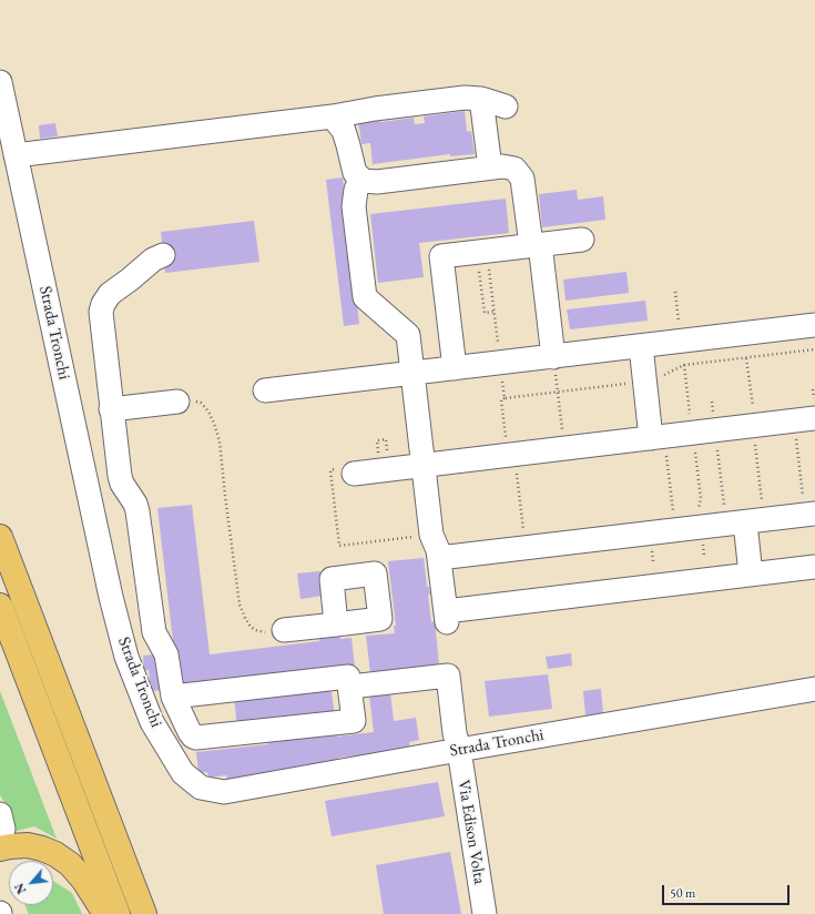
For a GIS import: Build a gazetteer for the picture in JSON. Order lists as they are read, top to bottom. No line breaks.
{"streets":{"street":["Strada Tronchi","Via Edison Volta"]},"crossings":[["Strada Tronchi","Via Edison Volta"]],"scale_bar":"50 m","north":"bottom left"}
